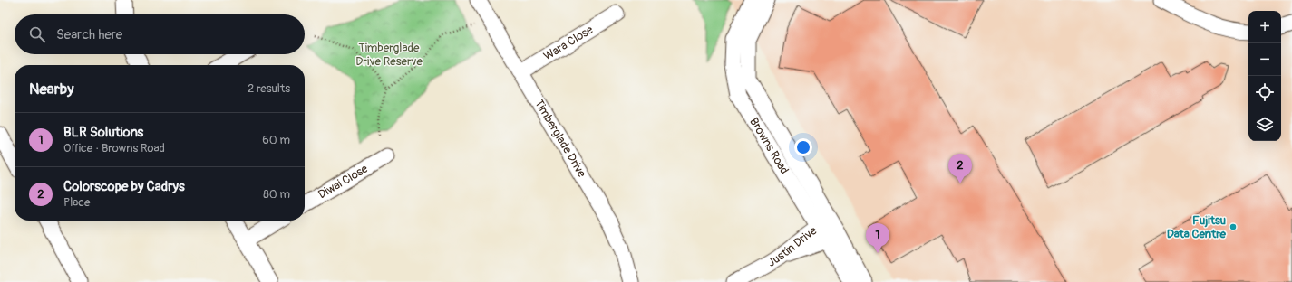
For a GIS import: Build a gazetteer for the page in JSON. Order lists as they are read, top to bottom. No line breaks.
{"streets":{"street":["Wara Close","Timberglade Drive","Browns Road","Diwai Close","Justin Drive"]},"crossings":[["Wara Close","Timberglade Drive"],["Browns Road","Justin Drive"]],"parks":["Timberglade Drive Reserve"],"places":["Fujitsu Data Centre"],"page":{"map_buttons":["+","−"],"search":"Search here","heading":["Nearby","2 results"],"list":[{"mark":"1","name":"BLR Solutions","note":"Office · Browns Road","value":"60 m"},{"mark":"2","name":"Colorscope by Cadrys","note":"Place","value":"80 m"}],"pins":["2","1"]}}
